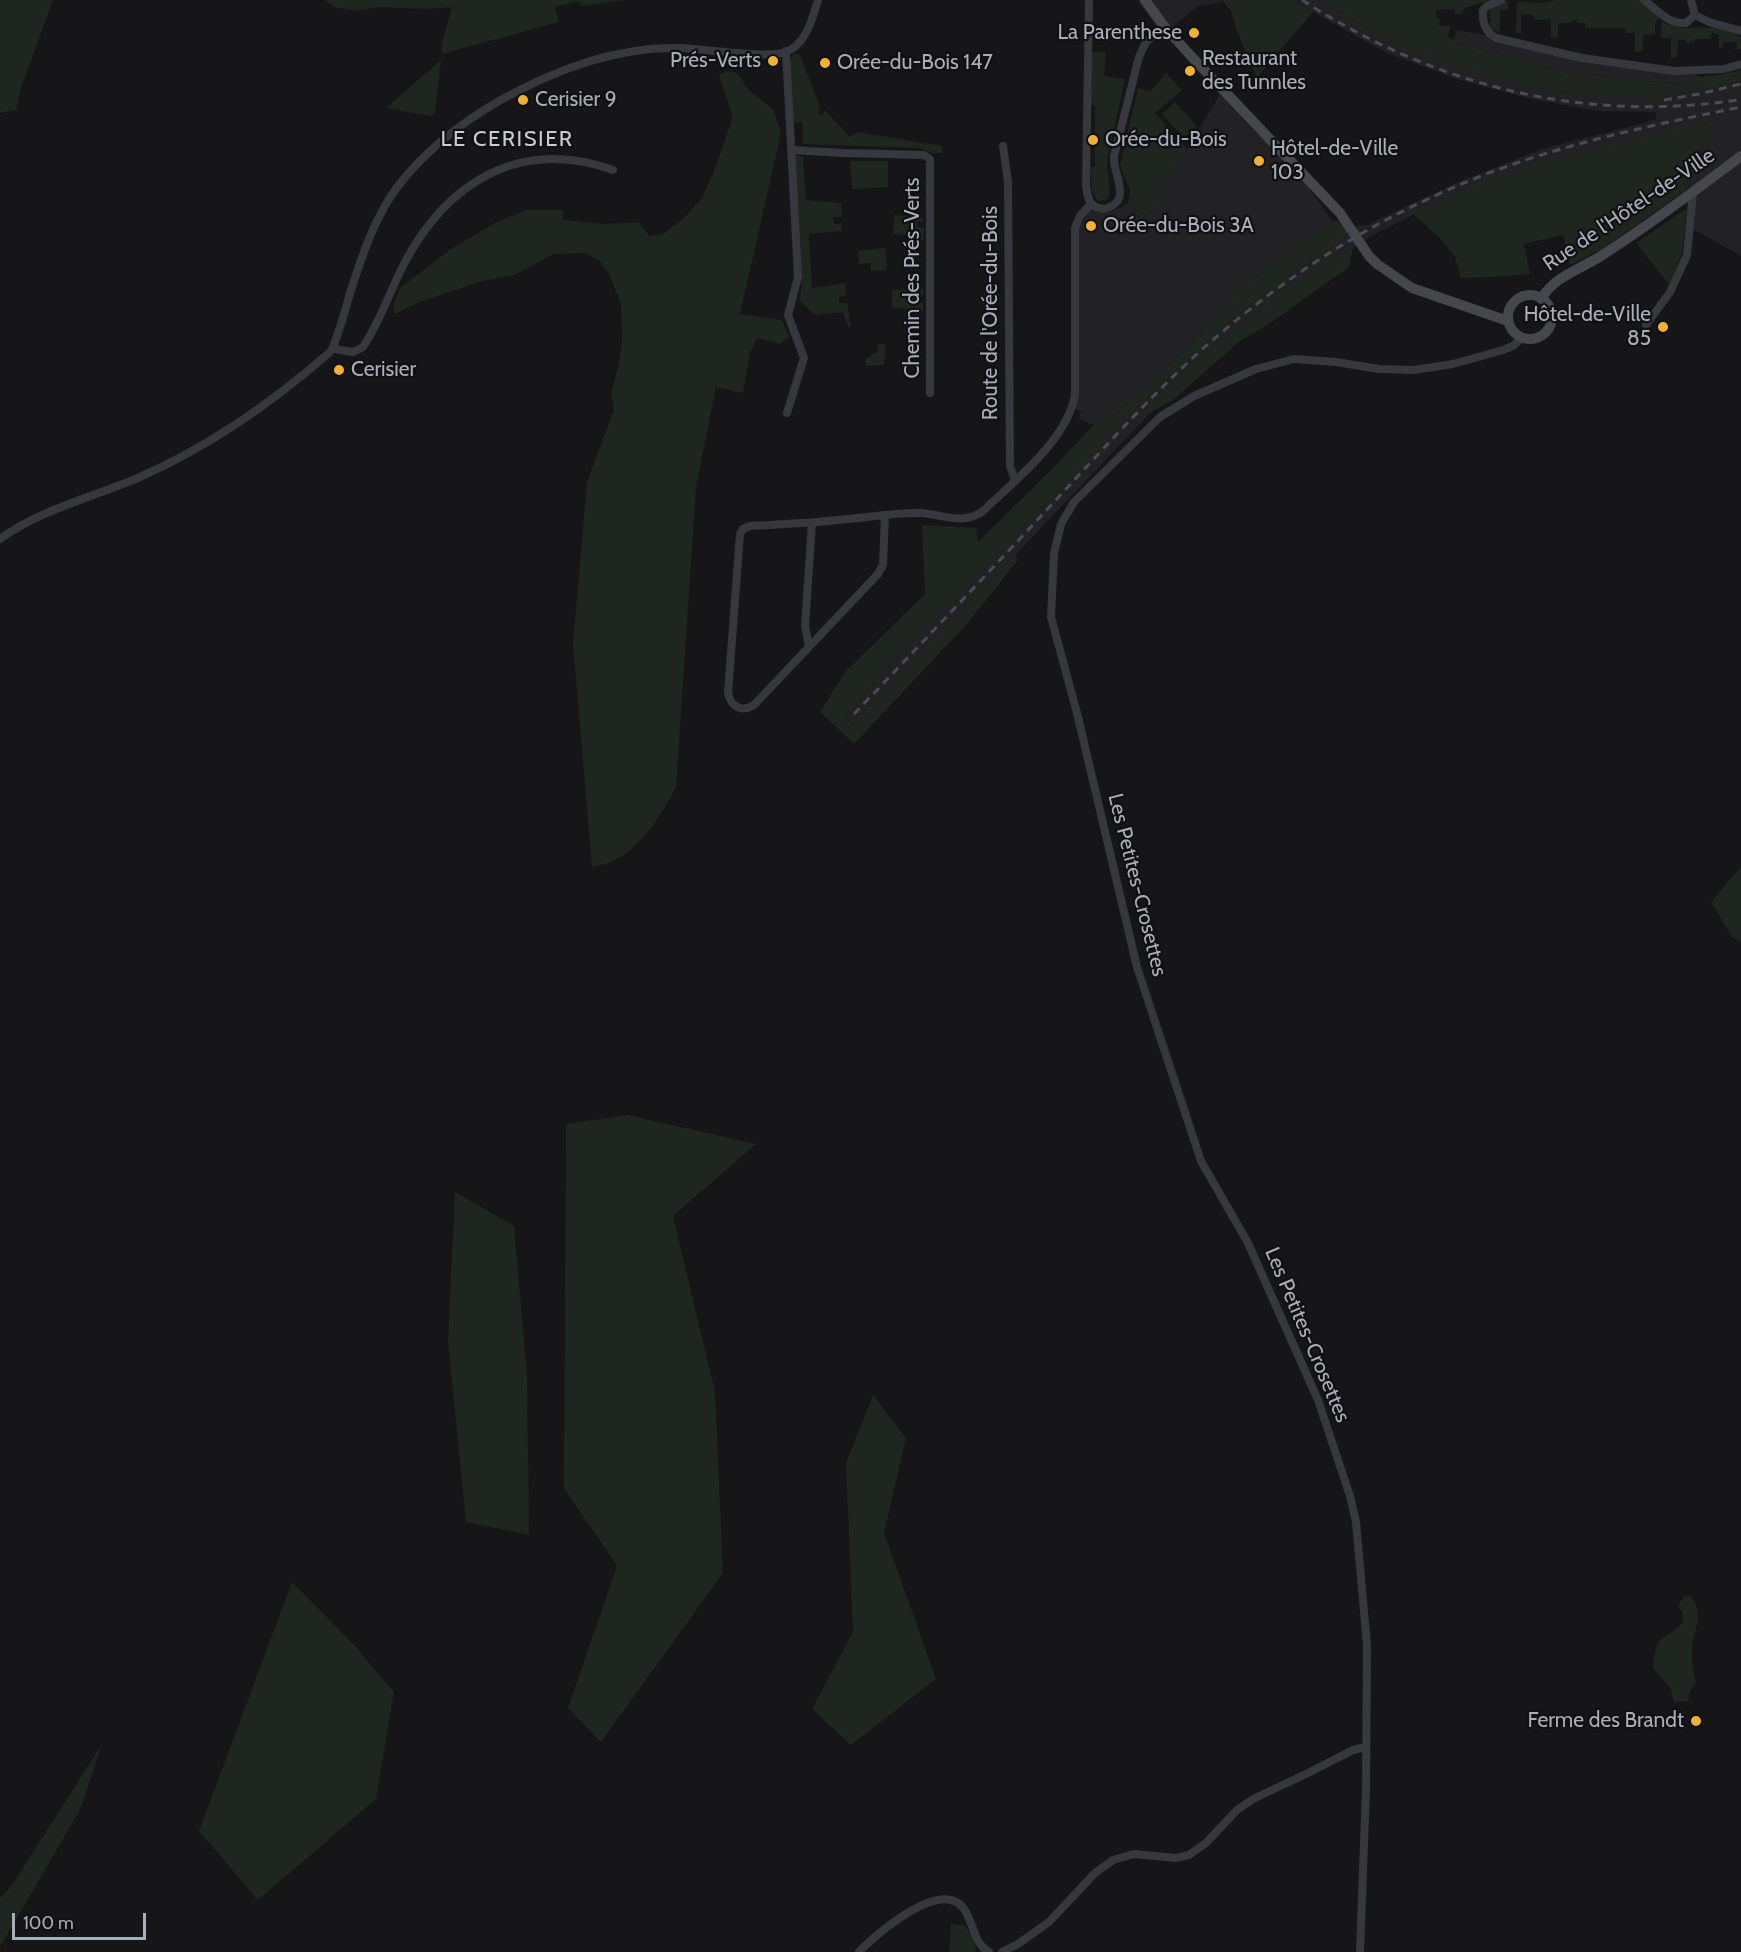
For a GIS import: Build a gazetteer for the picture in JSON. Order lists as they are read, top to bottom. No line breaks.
{"streets":{"main road":["Rue de l'Hôtel-de-Ville"],"street":["Chemin des Prés-Verts","Route de l'Orée-du-Bois","Les Petites-Crosettes"]},"crossings":[["Rue de l'Hôtel-de-Ville","Les Petites-Crosettes"]],"districts":["LE CERISIER"],"places":["La Parenthese","Prés-Verts","Orée-du-Bois 147","Restaurant des Tunnles","Cerisier 9","Orée-du-Bois","Hôtel-de-Ville 103","Orée-du-Bois 3A","Hôtel-de-Ville 85","Cerisier","Ferme des Brandt"],"scale_bar":"100 m"}
